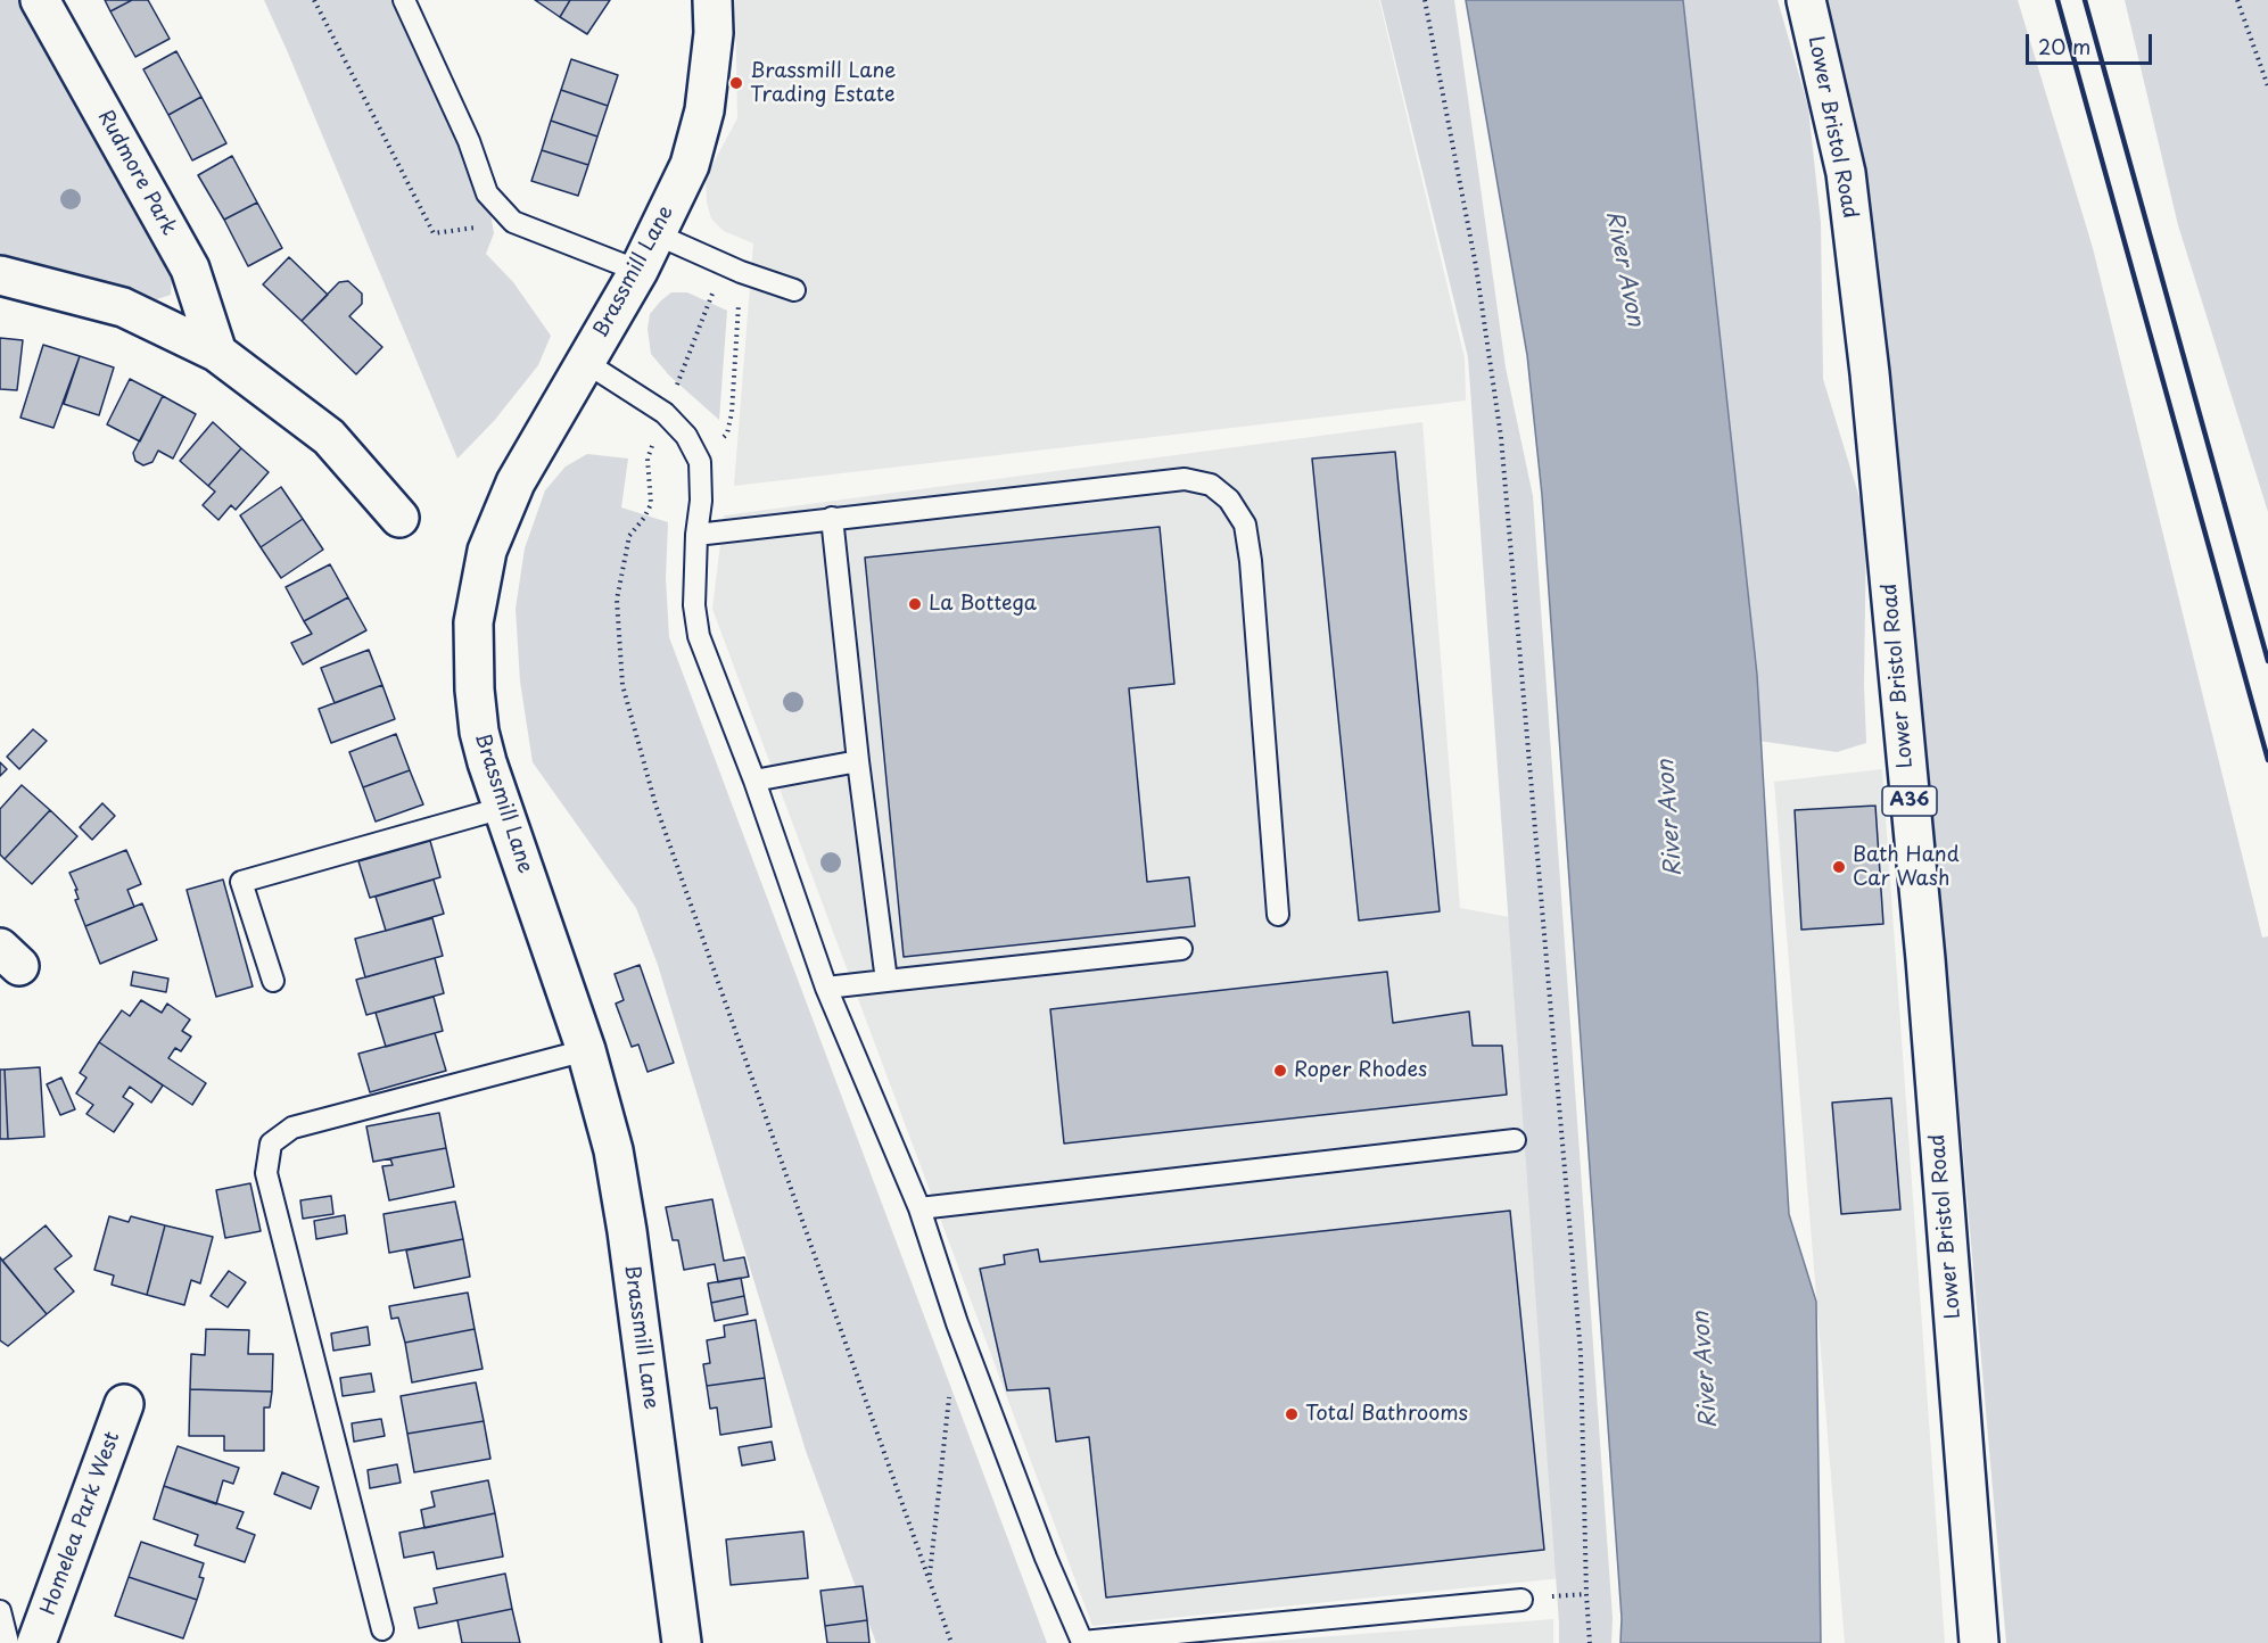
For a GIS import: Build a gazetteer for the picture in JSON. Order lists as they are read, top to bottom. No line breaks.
{"streets":{"main road":["Lower Bristol Road","Rudmore Park","Brassmill Lane","A36","Homelea Park West"]},"water":["River Avon"],"places":["Brassmill Lane Trading Estate","La Bottega","Bath Hand Car Wash","Roper Rhodes","Total Bathrooms"],"scale_bar":"20 m"}
